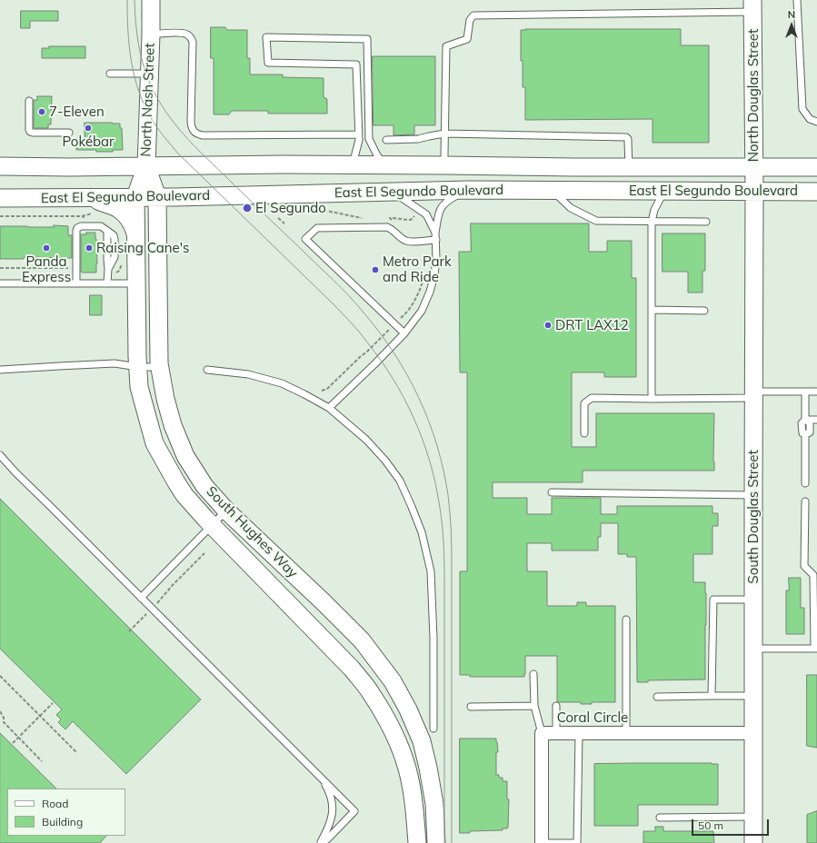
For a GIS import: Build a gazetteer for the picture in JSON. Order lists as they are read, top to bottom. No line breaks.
{"streets":{"street":["North Douglas Street","North Nash Street","East El Segundo Boulevard","South Douglas Street","South Hughes Way","Coral Circle"]},"crossings":[["North Douglas Street","East El Segundo Boulevard"],["North Douglas Street","South Douglas Street"],["North Nash Street","East El Segundo Boulevard"],["North Nash Street","South Hughes Way"],["East El Segundo Boulevard","South Douglas Street"],["East El Segundo Boulevard","South Hughes Way"],["South Douglas Street","Coral Circle"]],"places":["7-Eleven","Pokébar","El Segundo","Panda Express","Raising Cane's","Metro Park and Ride","DRT LAX12"],"legend":["Road","Building"],"scale_bar":"50 m","north":"top"}
